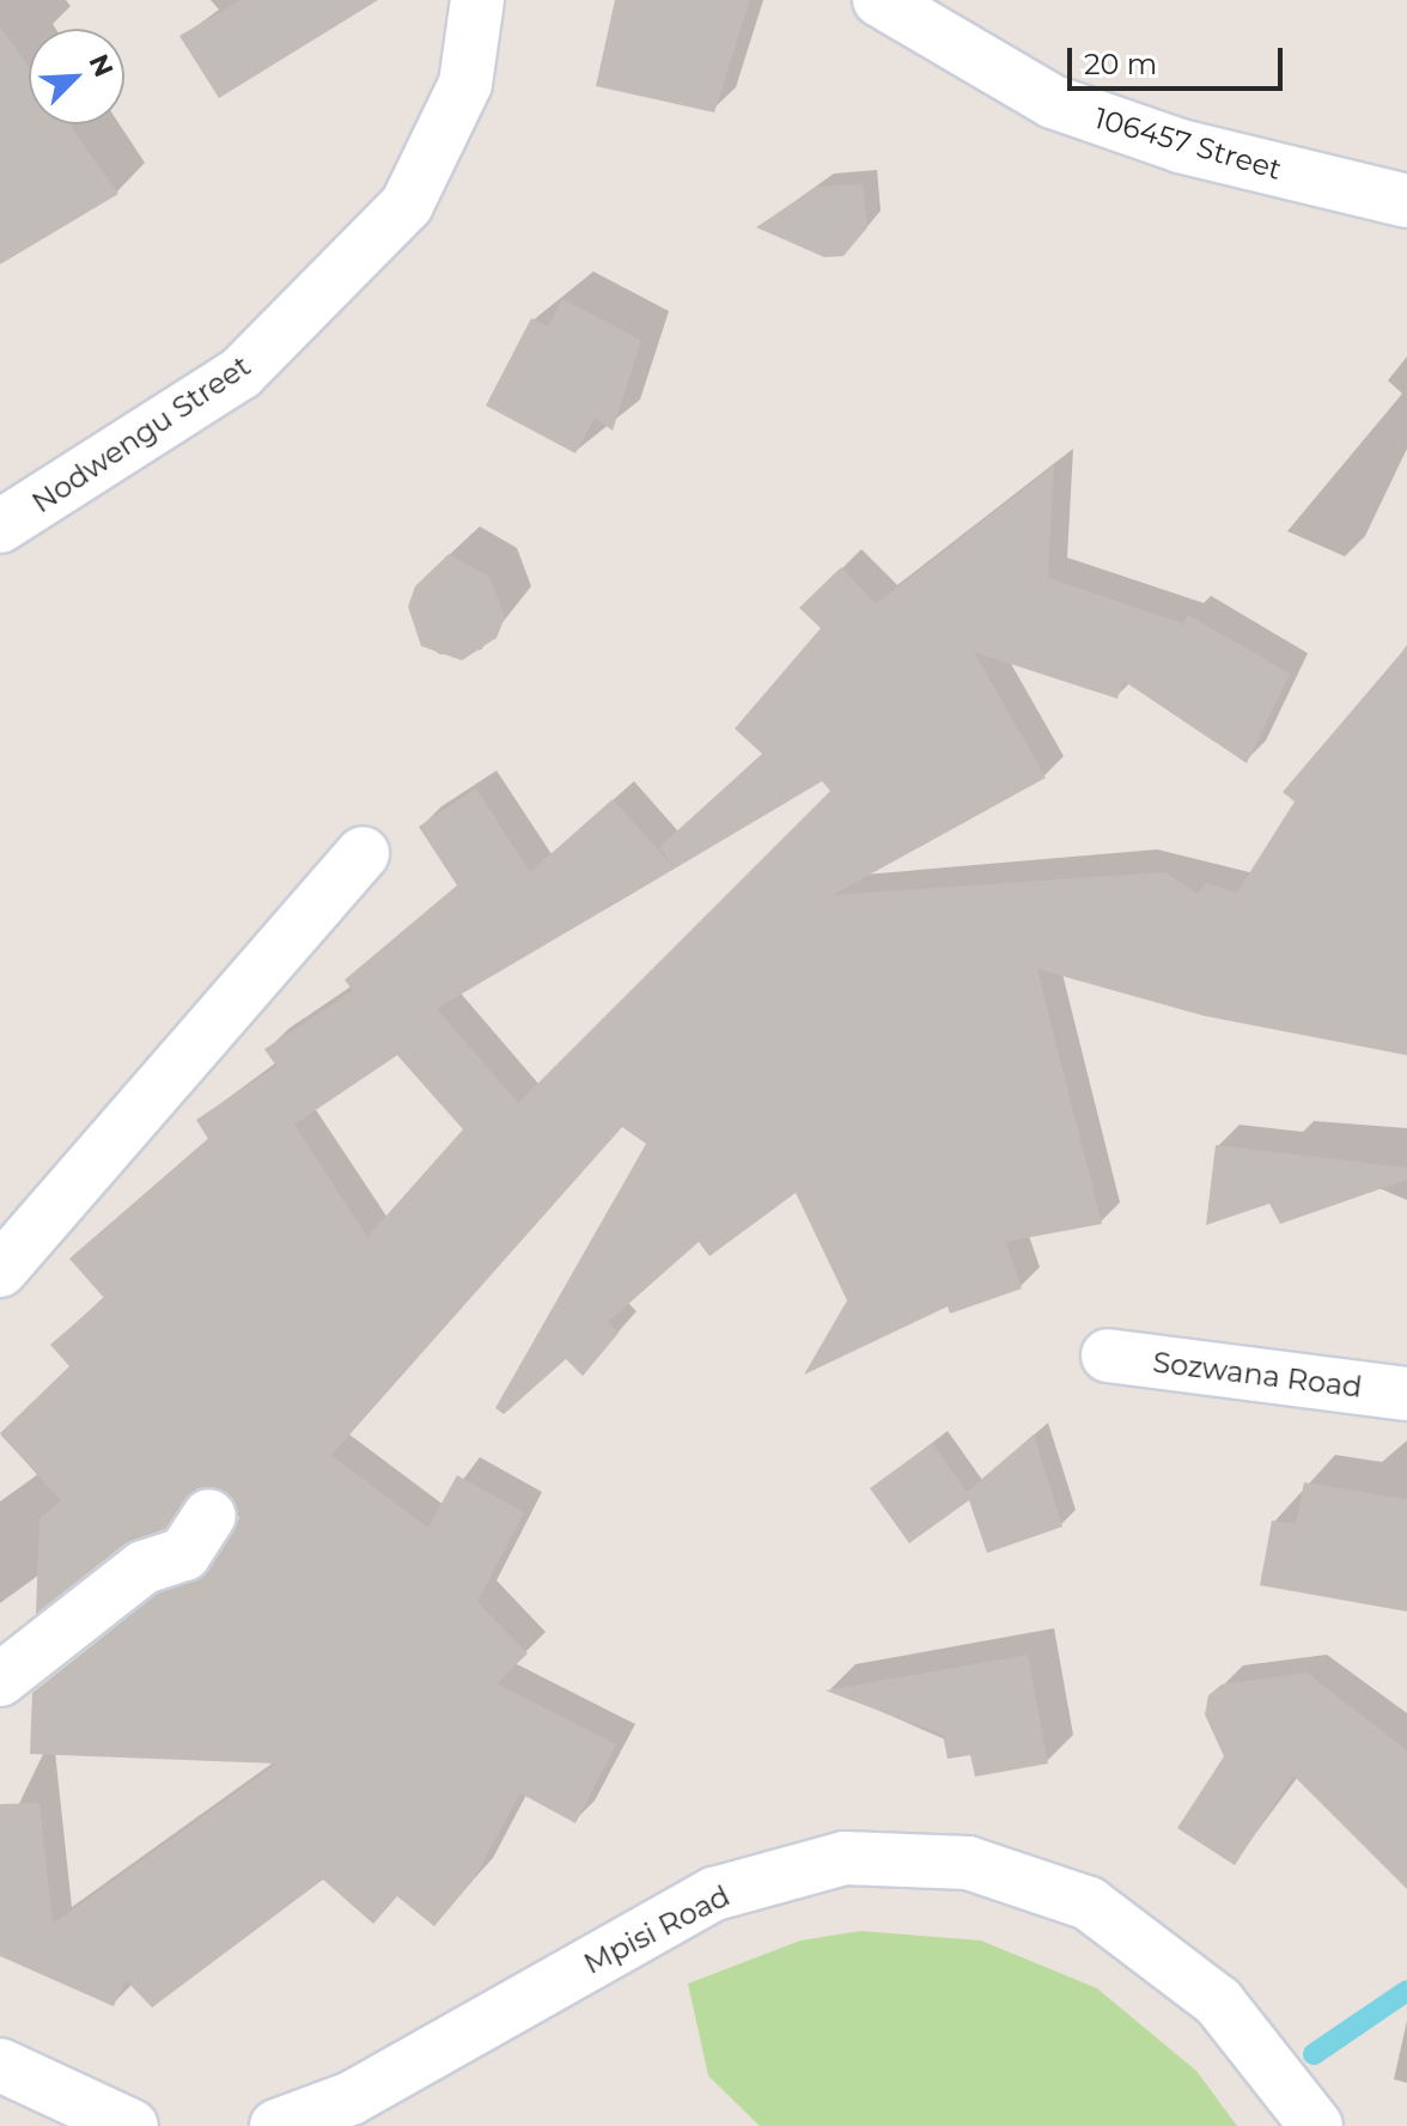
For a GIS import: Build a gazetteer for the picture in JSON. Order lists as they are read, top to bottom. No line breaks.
{"streets":{"street":["106457 Street","Nodwengu Street","Sozwana Road","Mpisi Road"]},"scale_bar":"20 m","north":"top right"}
